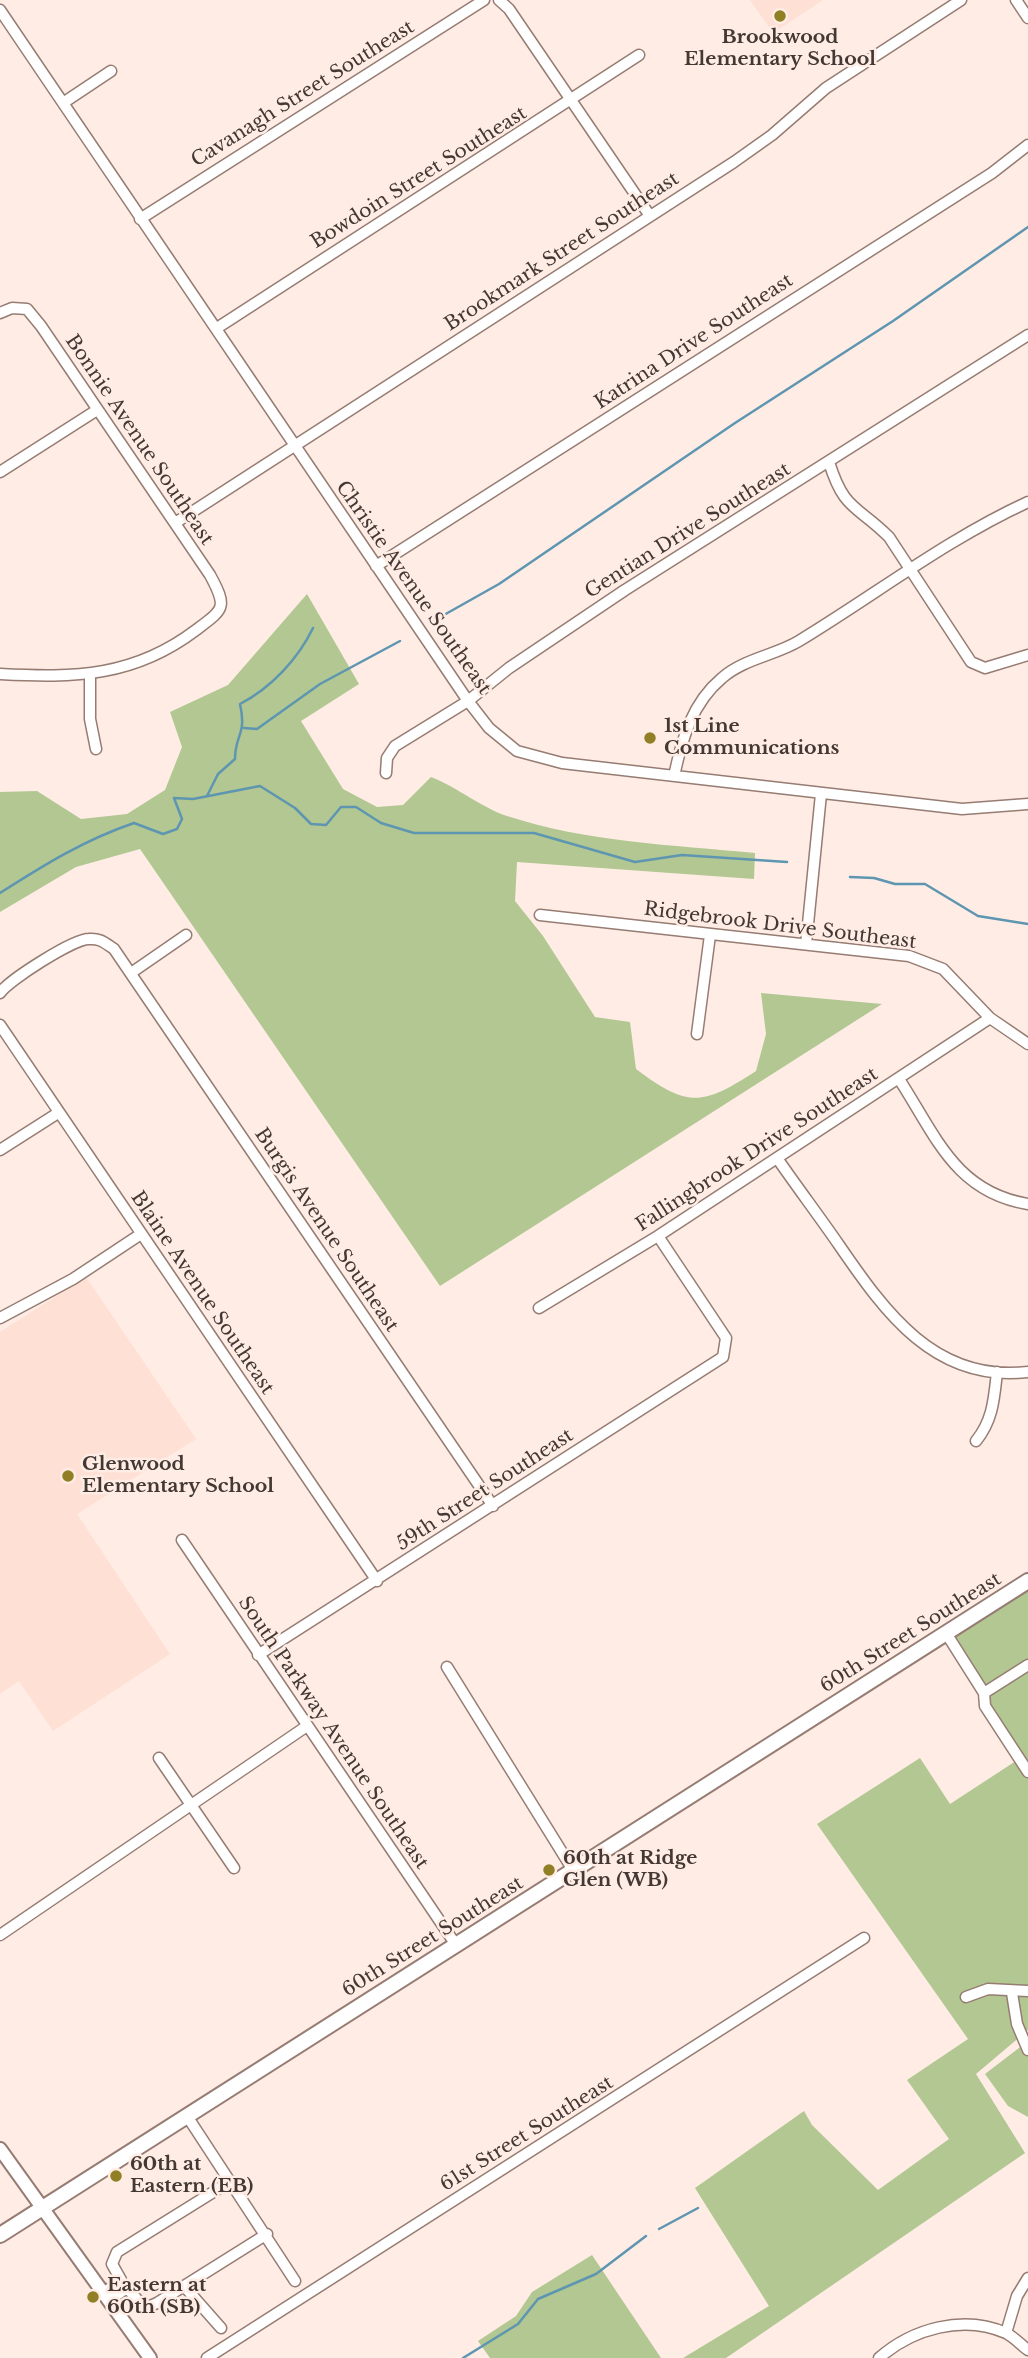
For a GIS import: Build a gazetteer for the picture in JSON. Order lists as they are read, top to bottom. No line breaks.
{"streets":{"main road":["60th Street Southeast"],"street":["Cavanagh Street Southeast","Bowdoin Street Southeast","Brookmark Street Southeast","Katrina Drive Southeast","Bonnie Avenue Southeast","Gentian Drive Southeast","Christie Avenue Southeast","Ridgebrook Drive Southeast","Fallingbrook Drive Southeast","Burgis Avenue Southeast","Blaine Avenue Southeast","59th Street Southeast","South Parkway Avenue Southeast","61st Street Southeast"]},"crossings":[["Cavanagh Street Southeast","Christie Avenue Southeast"],["Bowdoin Street Southeast","Christie Avenue Southeast"],["Brookmark Street Southeast","Bonnie Avenue Southeast"],["Brookmark Street Southeast","Christie Avenue Southeast"],["Katrina Drive Southeast","Christie Avenue Southeast"],["Gentian Drive Southeast","Christie Avenue Southeast"],["Ridgebrook Drive Southeast","Fallingbrook Drive Southeast"],["Fallingbrook Drive Southeast","59th Street Southeast"],["Burgis Avenue Southeast","59th Street Southeast"],["Blaine Avenue Southeast","59th Street Southeast"],["59th Street Southeast","South Parkway Avenue Southeast"],["60th Street Southeast","South Parkway Avenue Southeast"]],"places":["Brookwood Elementary School","1st Line Communications","Glenwood Elementary School","60th at Ridge Glen (WB)","60th at Eastern (EB)","Eastern at 60th (SB)"]}
